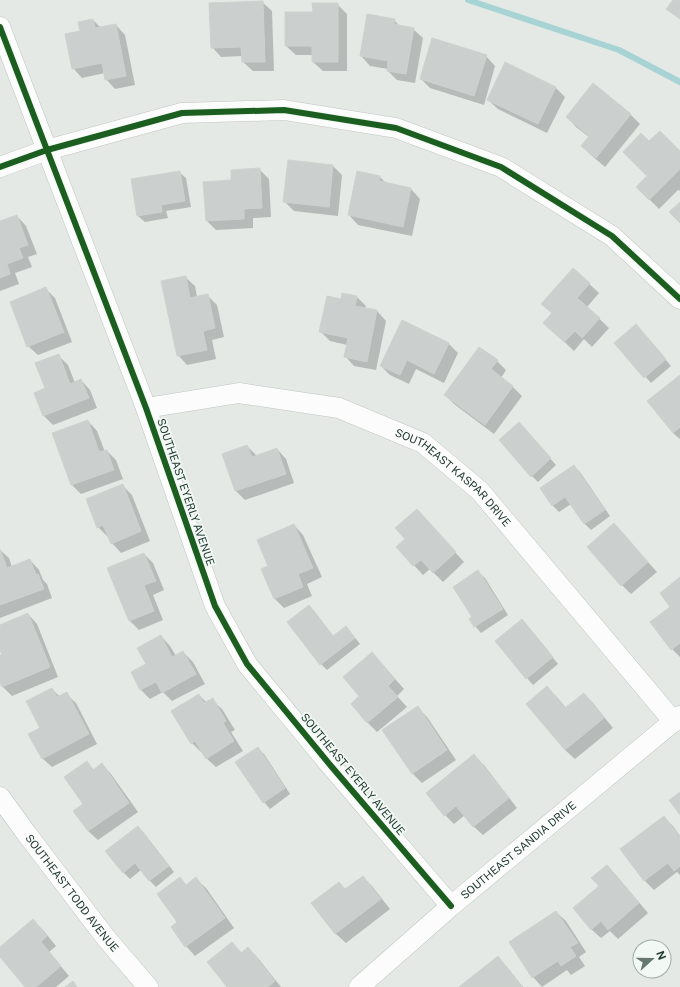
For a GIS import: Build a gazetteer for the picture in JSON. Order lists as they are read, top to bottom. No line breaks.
{"streets":{"street":["SOUTHEAST KASPAR DRIVE","SOUTHEAST EYERLY AVENUE","SOUTHEAST SANDIA DRIVE","SOUTHEAST TODD AVENUE"]},"crossings":[["SOUTHEAST KASPAR DRIVE","SOUTHEAST EYERLY AVENUE"],["SOUTHEAST KASPAR DRIVE","SOUTHEAST SANDIA DRIVE"],["SOUTHEAST EYERLY AVENUE","SOUTHEAST SANDIA DRIVE"]],"north":"right"}
